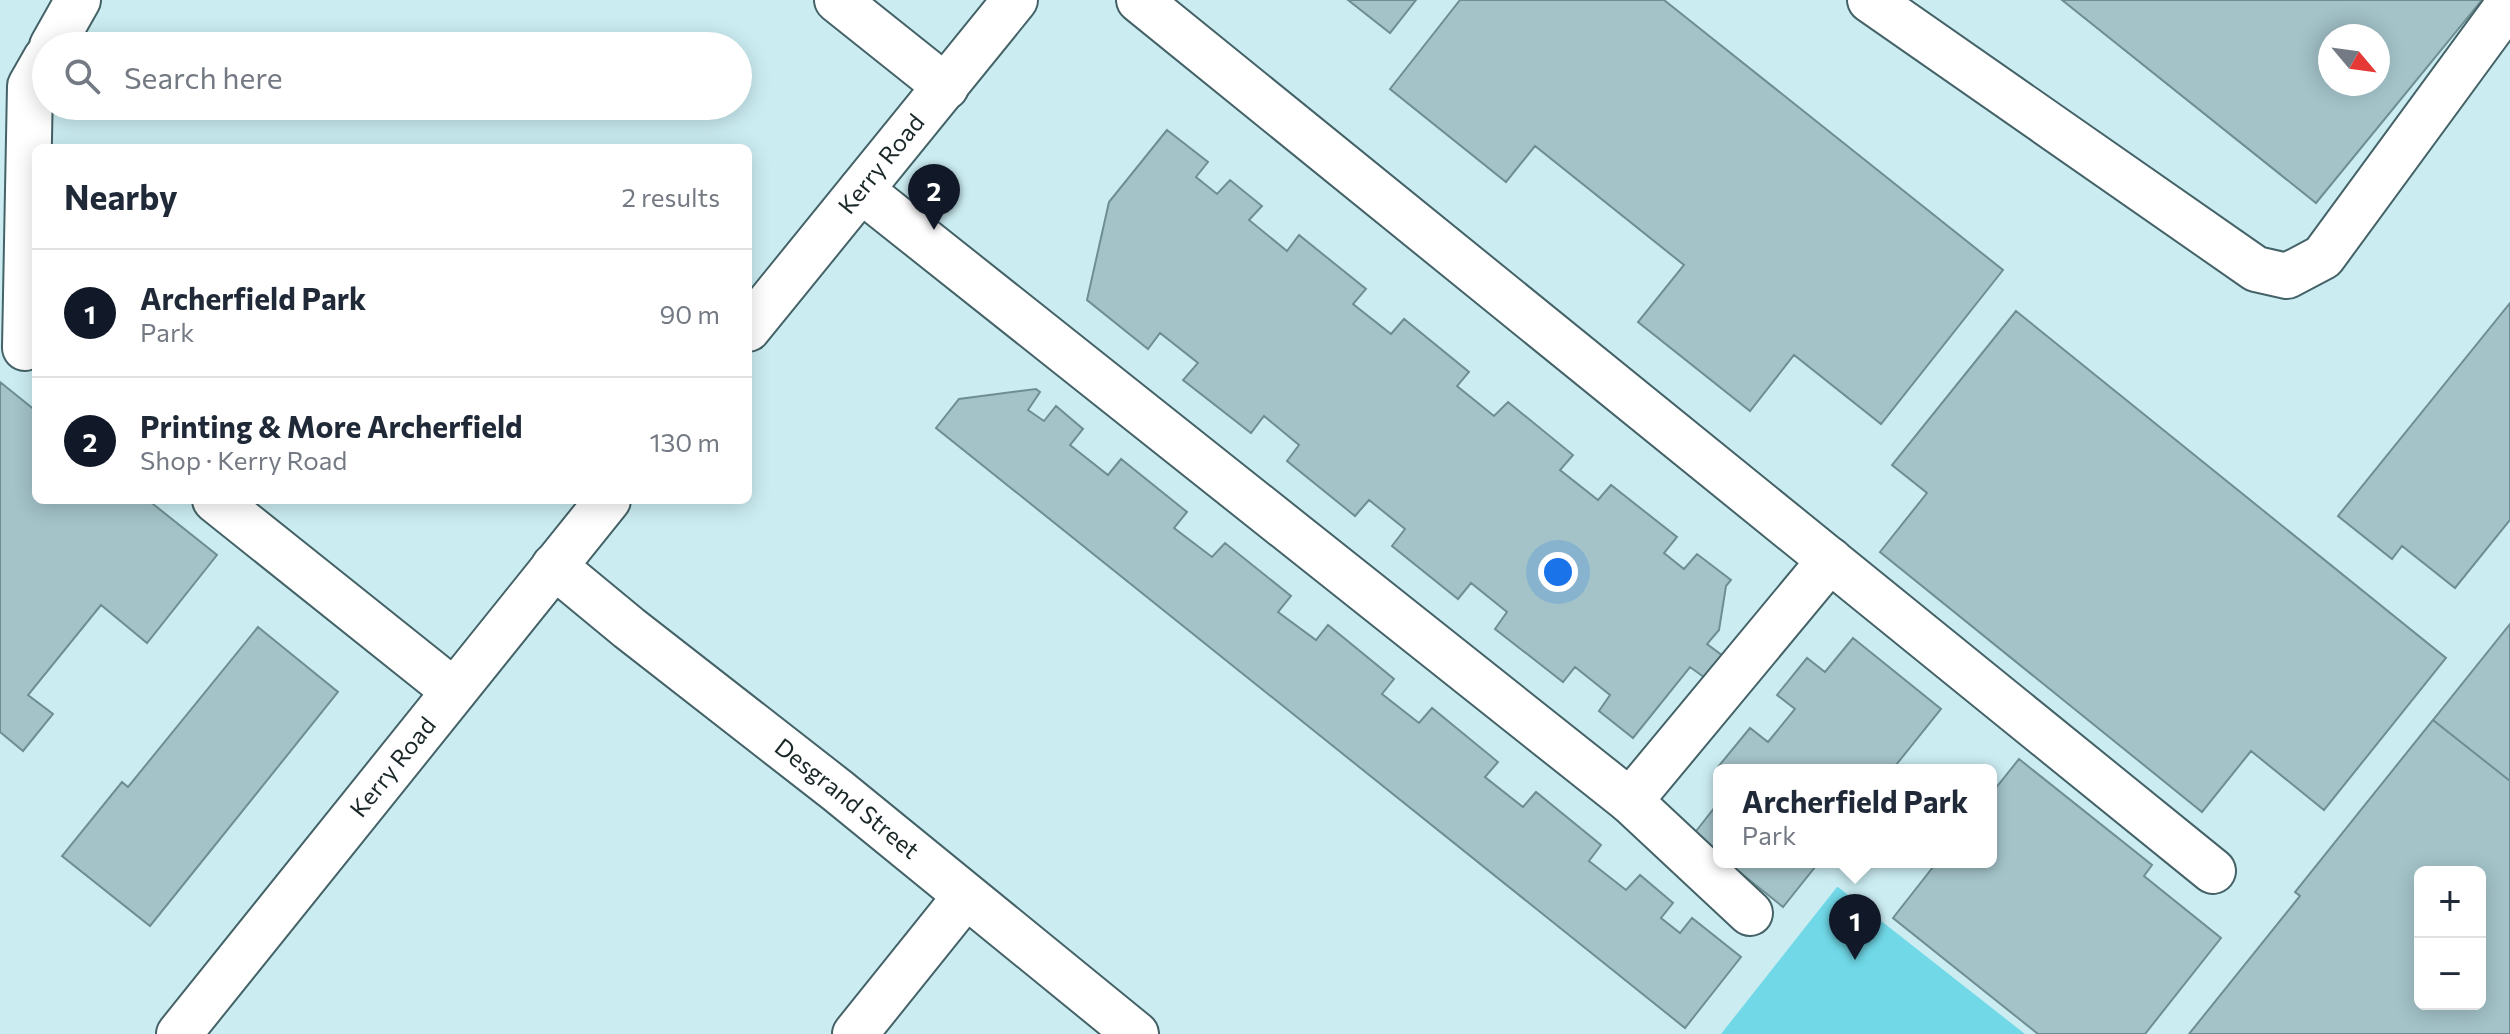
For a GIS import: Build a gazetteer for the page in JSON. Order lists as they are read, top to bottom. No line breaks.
{"streets":{"street":["Kerry Road","Desgrand Street"]},"crossings":[["Kerry Road","Desgrand Street"]],"north":"bottom right","page":{"search":"Search here","heading":["Nearby","2 results"],"pins":["2","1"],"list":[{"mark":"1","name":"Archerfield Park","note":"Park","value":"90 m"},{"mark":"2","name":"Printing & More Archerfield","note":"Shop · Kerry Road","value":"130 m"}],"popup":["Archerfield Park","Park"],"map_buttons":["+","−"]}}
